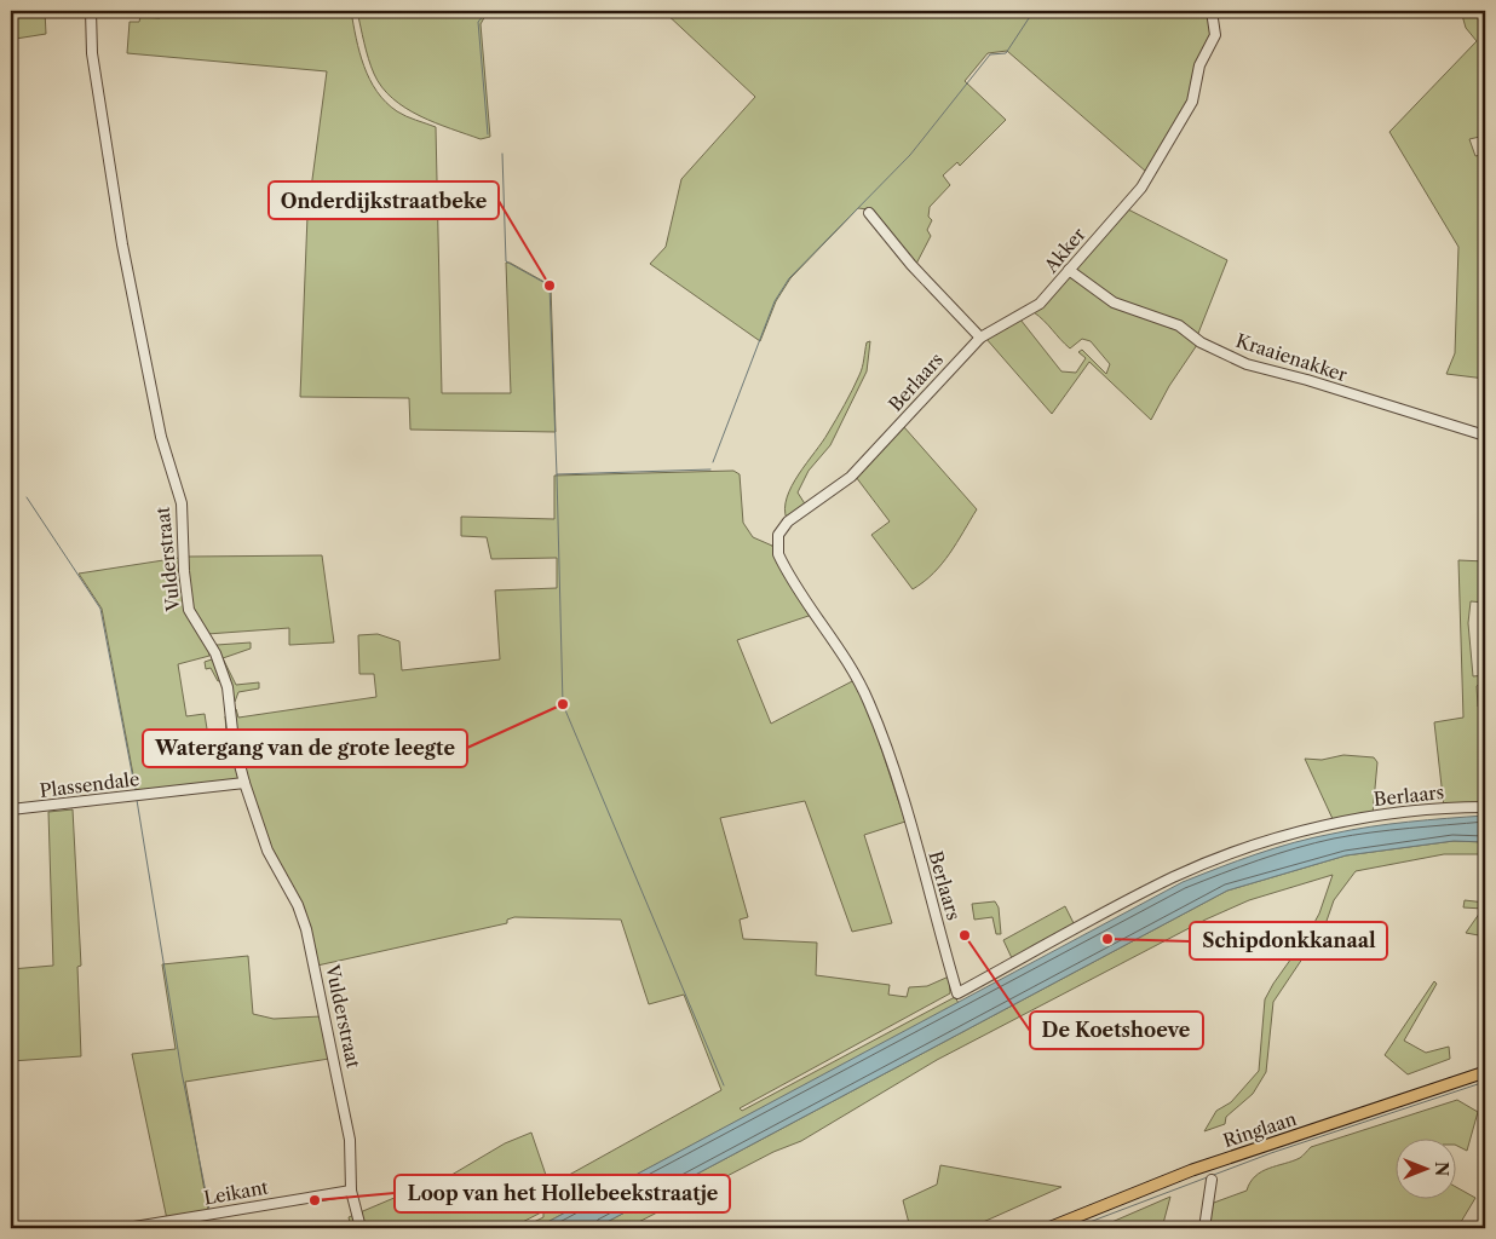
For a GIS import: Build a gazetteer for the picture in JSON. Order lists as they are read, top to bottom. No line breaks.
{"streets":{"main road":["Ringlaan"],"street":["Akker","Kraaienakker","Berlaars","Vulderstraat","Plassendale","Leikant"]},"crossings":[["Akker","Kraaienakker"],["Akker","Berlaars"],["Vulderstraat","Plassendale"],["Vulderstraat","Leikant"]],"places":["Onderdijkstraatbeke","Watergang van de grote leegte","De Koetshoeve","Schipdonkkanaal","Loop van het Hollebeekstraatje"],"north":"right"}
